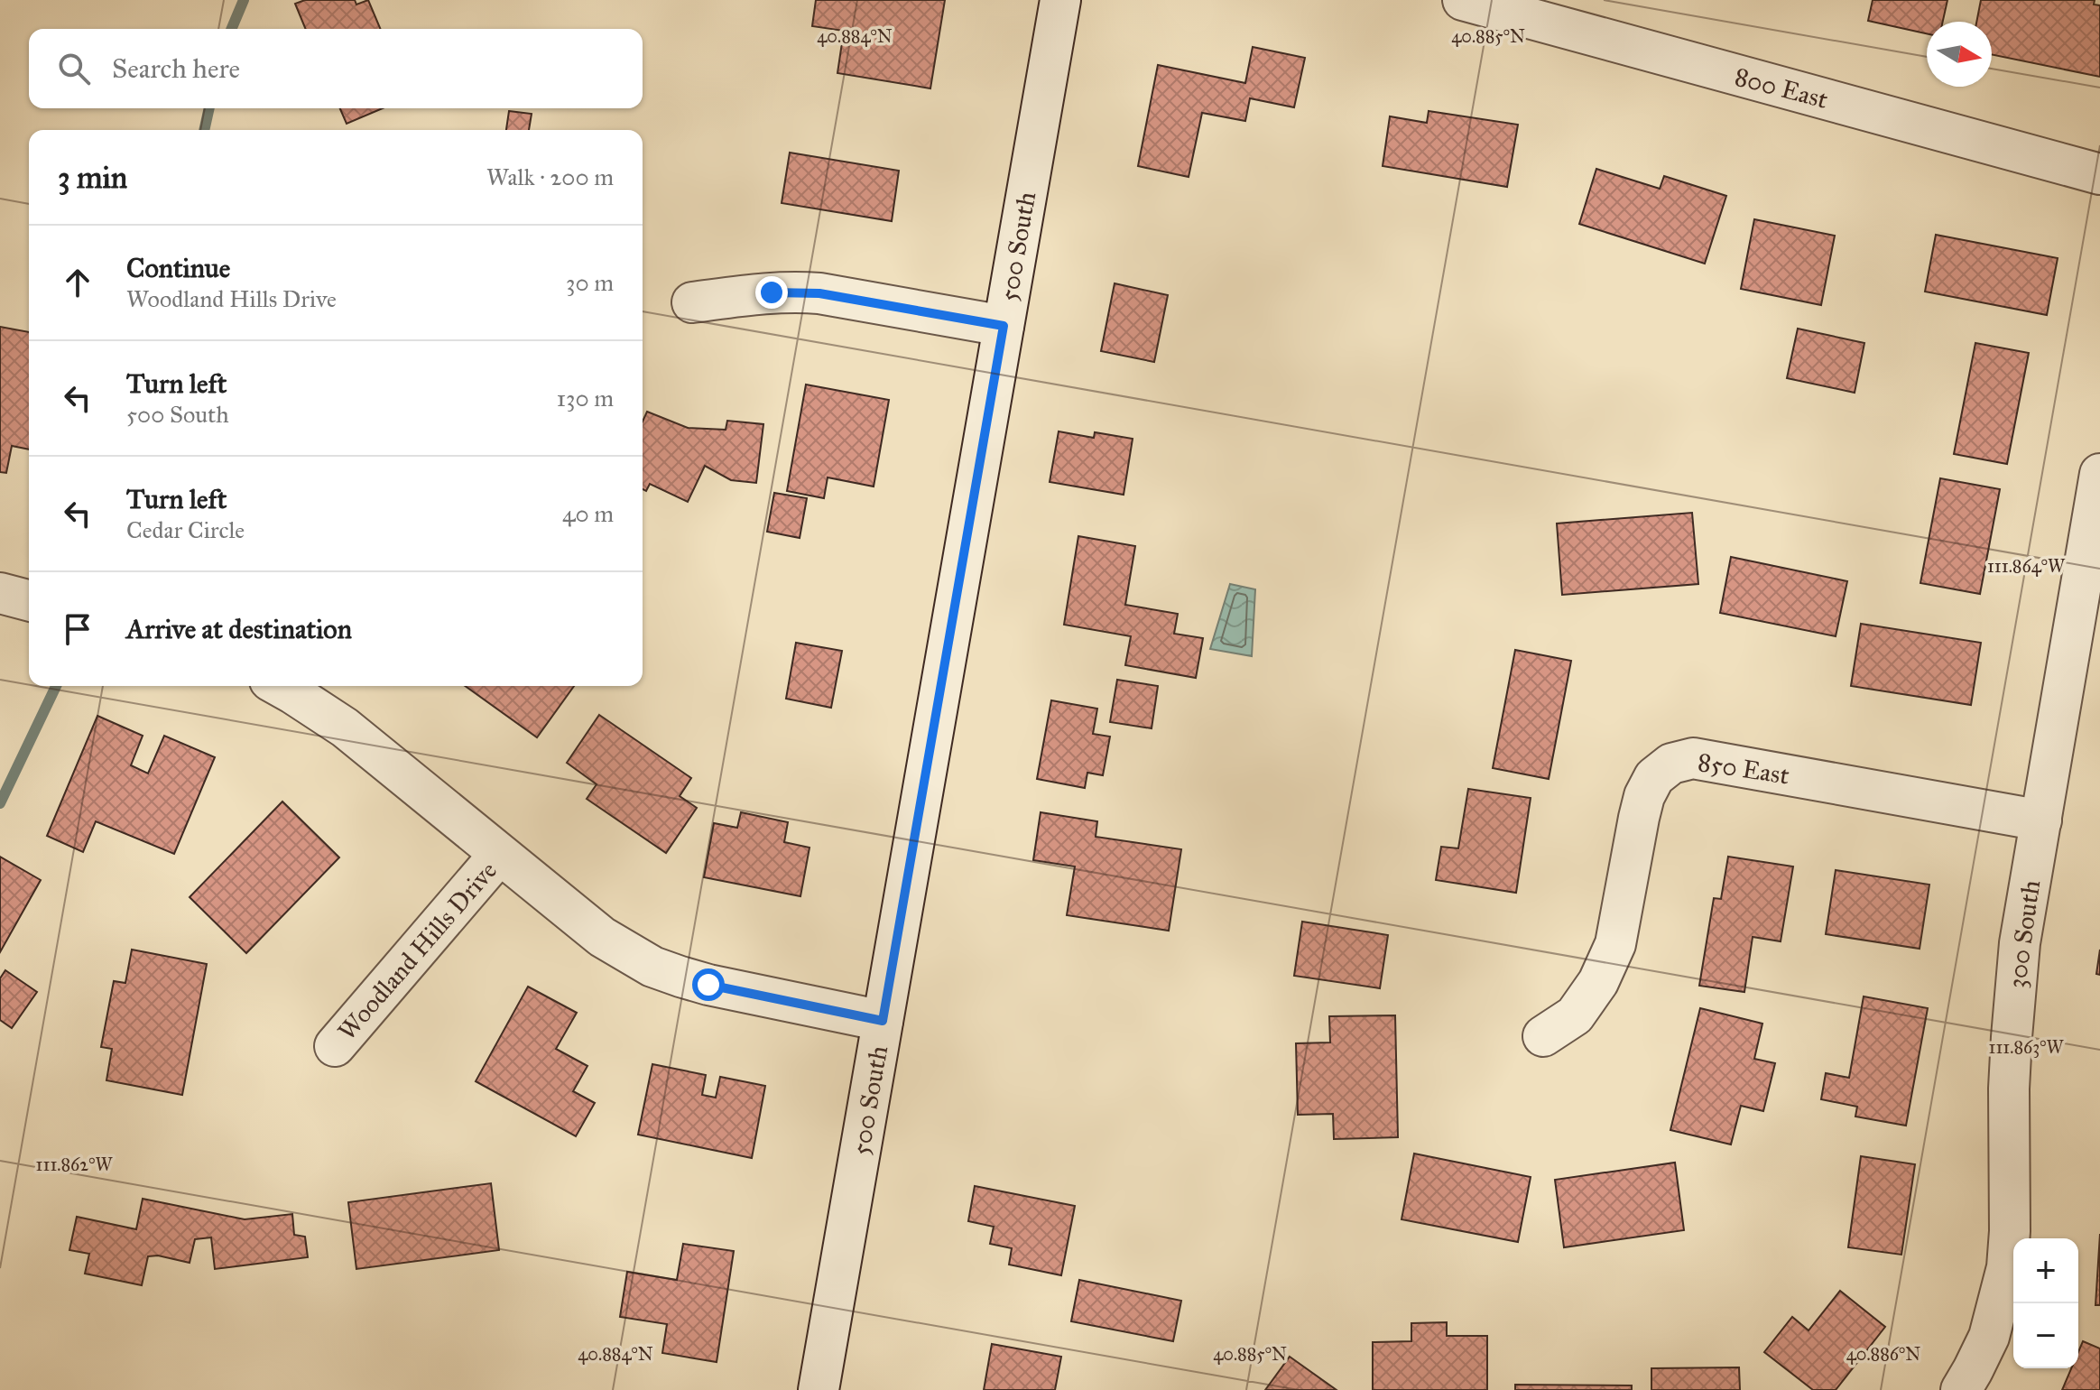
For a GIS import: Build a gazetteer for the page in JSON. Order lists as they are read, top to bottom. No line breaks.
{"streets":{"street":["800 East","500 South","850 East","300 South","Woodland Hills Drive"]},"crossings":[["500 South","Woodland Hills Drive"],["850 East","300 South"]],"north":"right","page":{"search":"Search here","heading":["3 min","Walk · 200 m"],"list":[["Continue","Woodland Hills Drive","30 m"],["Turn left","500 South","130 m"],["Turn left","Cedar Circle","40 m"],"Arrive at destination"],"map_buttons":["+","−"]},"coordinates":["40.884°N","40.885°N","111.864°W","111.863°W","111.862°W","40.886°N"]}
